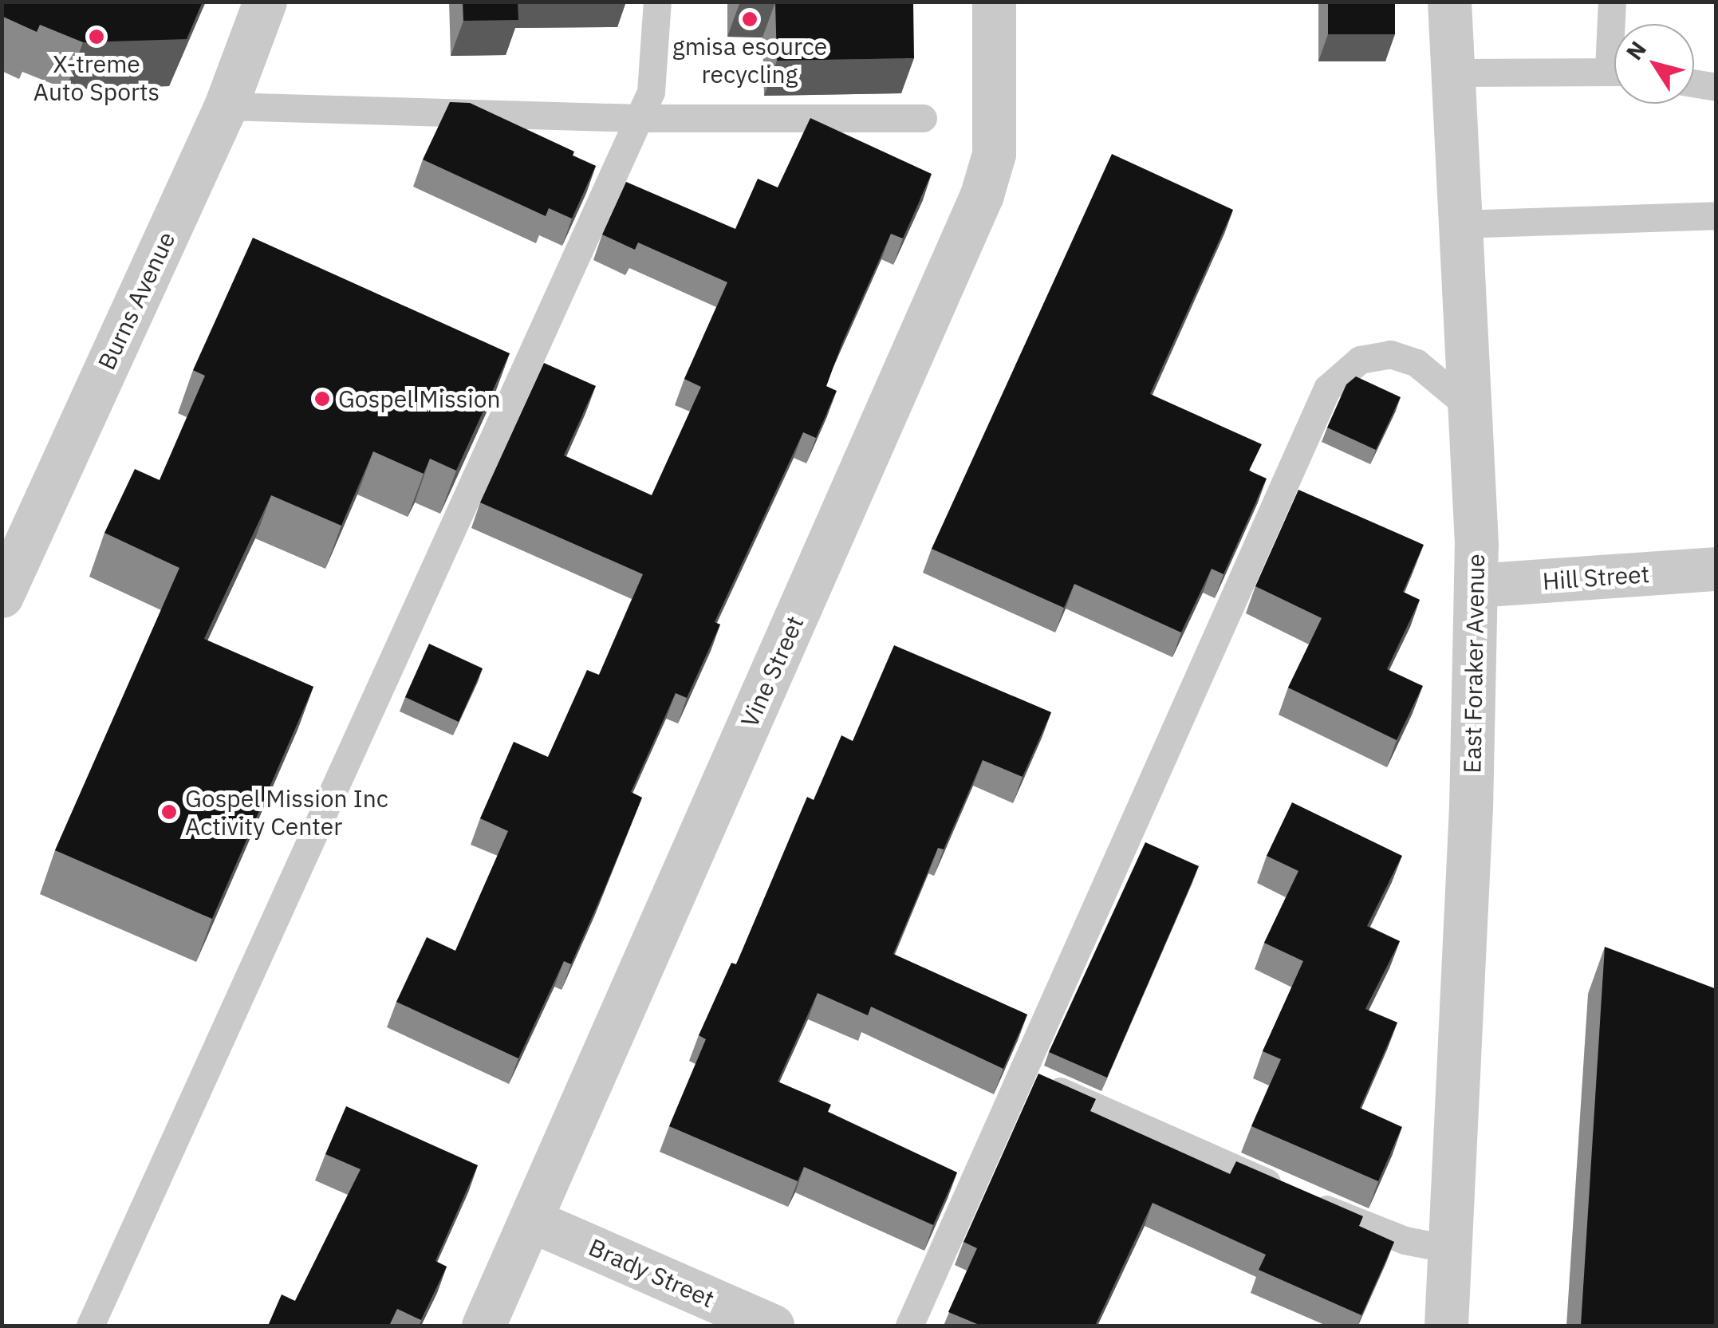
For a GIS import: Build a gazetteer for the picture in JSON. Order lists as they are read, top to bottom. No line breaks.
{"streets":{"street":["Burns Avenue","Hill Street","East Foraker Avenue","Vine Street","Brady Street"]},"crossings":[["Hill Street","East Foraker Avenue"],["Vine Street","Brady Street"]],"places":["gmisa esource recycling","X-treme Auto Sports","Gospel Mission","Gospel Mission Inc Activity Center"],"north":"top left"}
